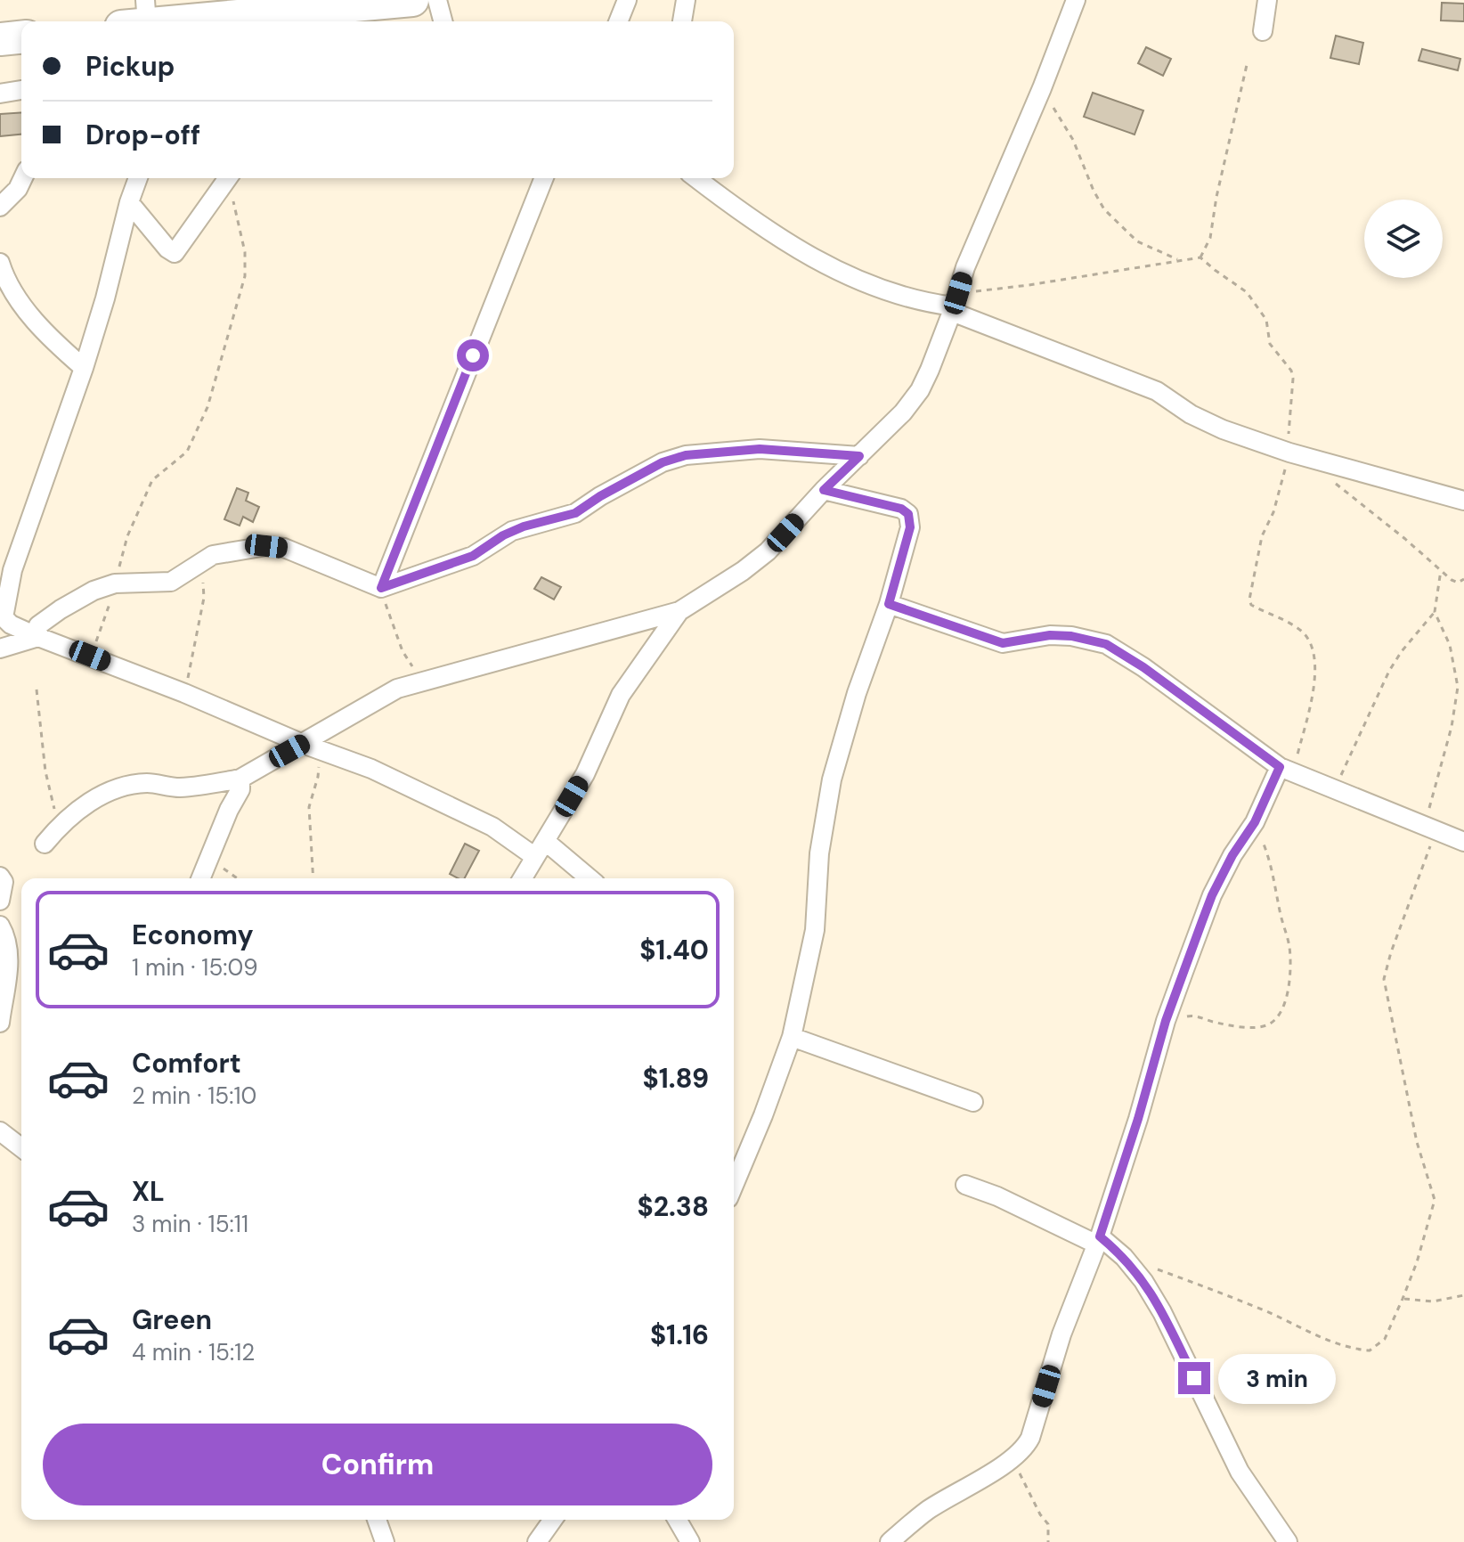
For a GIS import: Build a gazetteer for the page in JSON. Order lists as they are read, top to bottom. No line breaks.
{"page":{"banner":["Pickup","Drop-off"],"list":[{"name":"Economy","note":"1 min · 15:09","value":"$1.40"},{"name":"Comfort","note":"2 min · 15:10","value":"$1.89"},{"name":"XL","note":"3 min · 15:11","value":"$2.38"},{"name":"Green","note":"4 min · 15:12","value":"$1.16"}],"bubble":"3 min","buttons":"Confirm"}}
